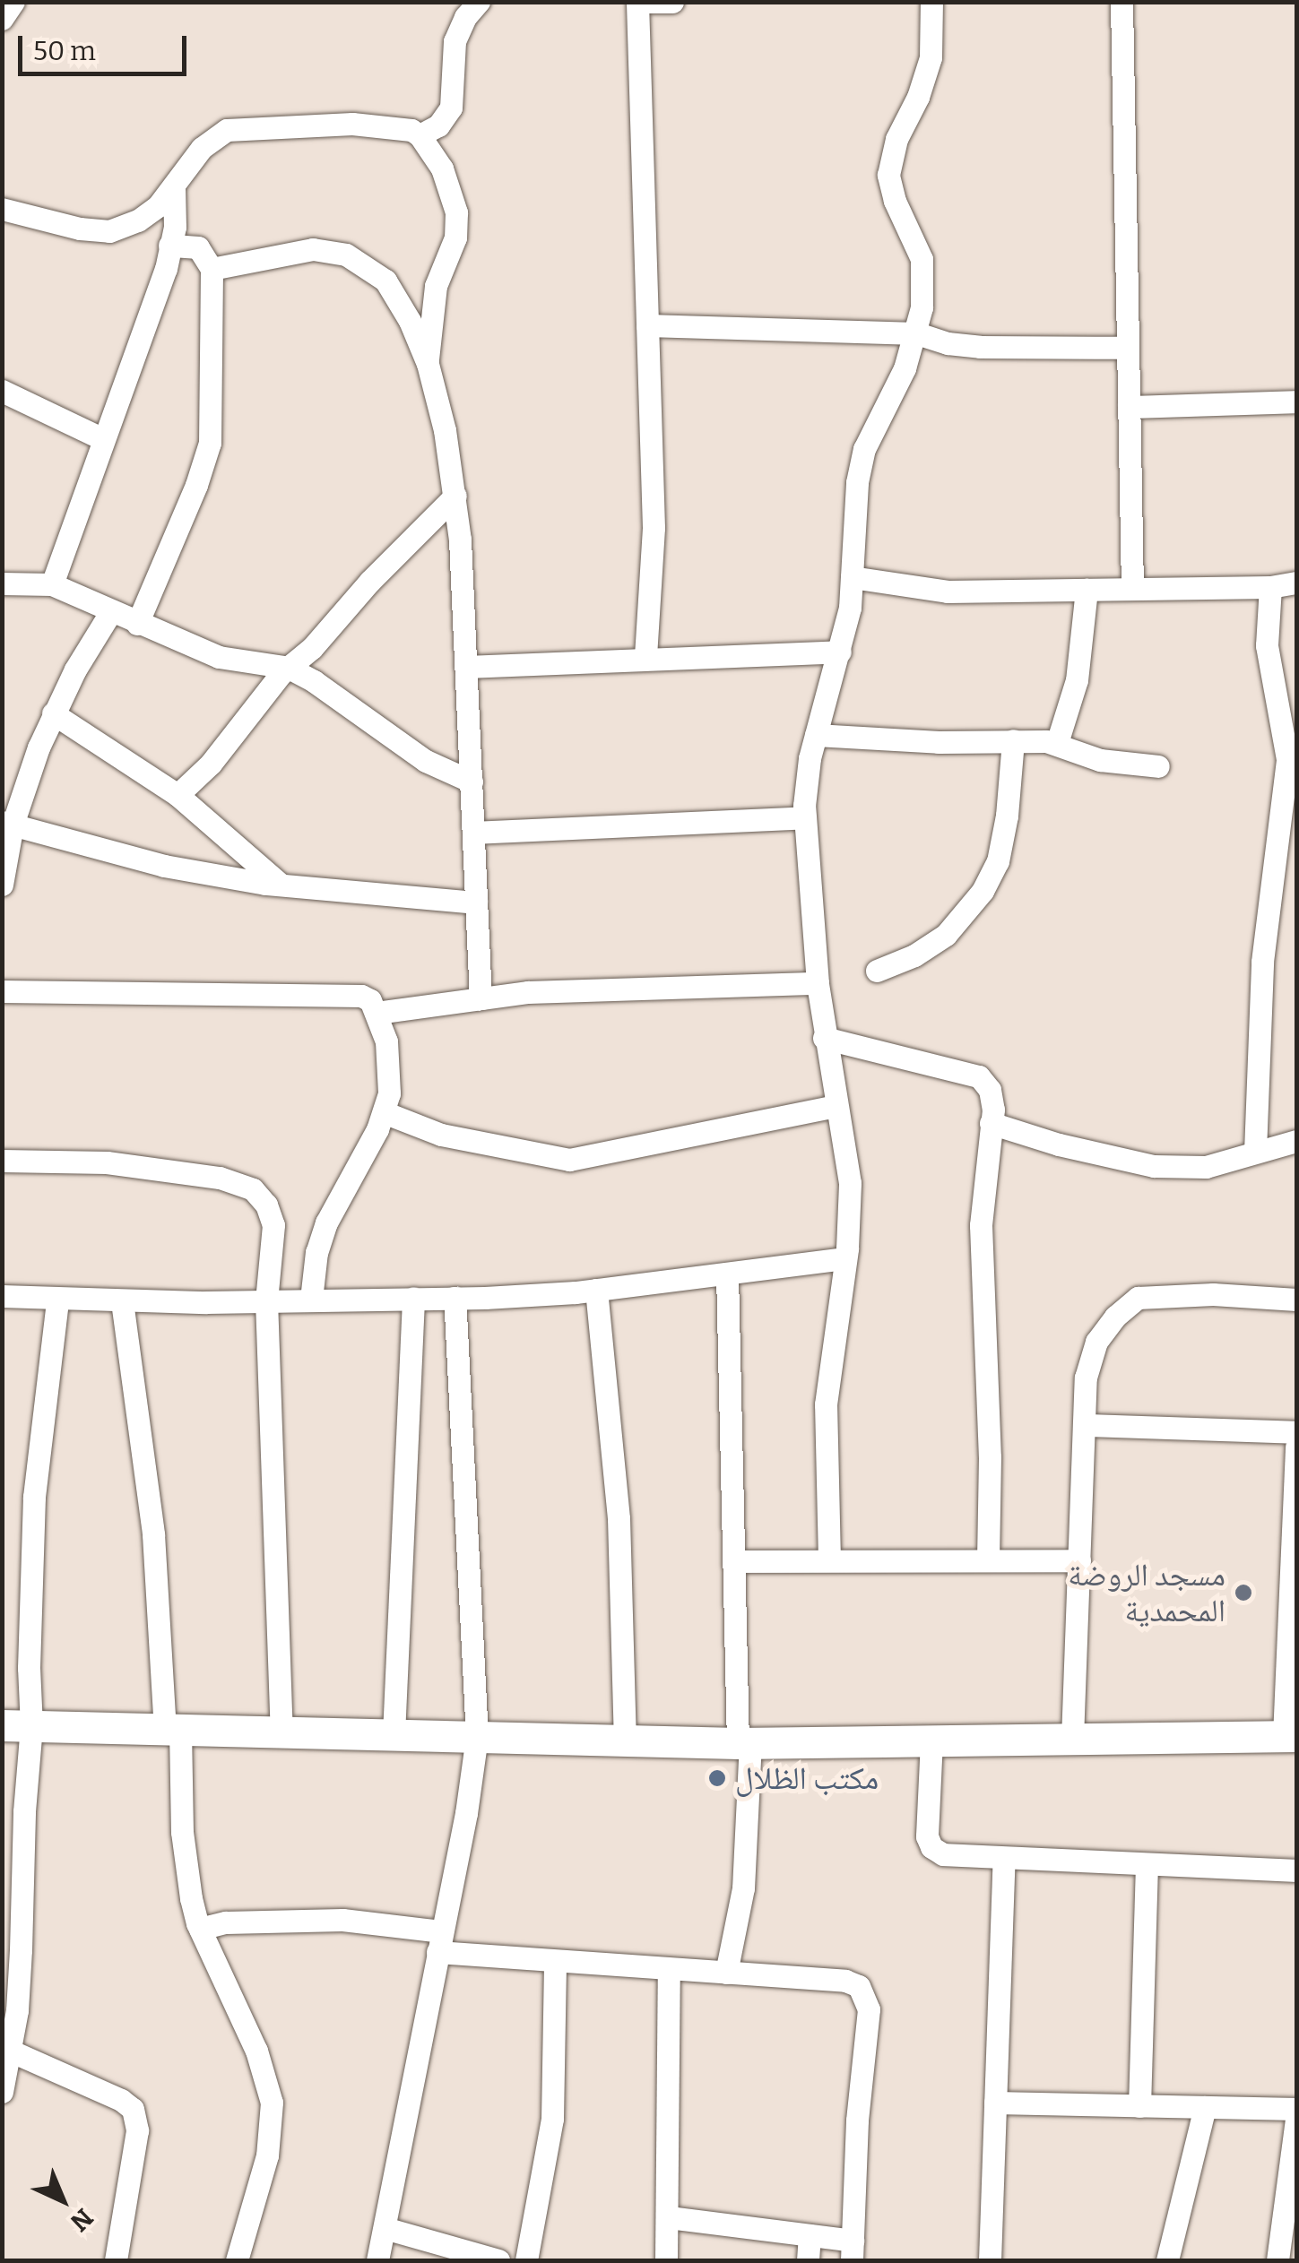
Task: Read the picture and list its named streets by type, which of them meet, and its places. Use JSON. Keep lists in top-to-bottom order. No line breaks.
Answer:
{"places":["مسجد الروضة المحمدية","مكتب الظلال"],"scale_bar":"50 m","north":"bottom right"}
